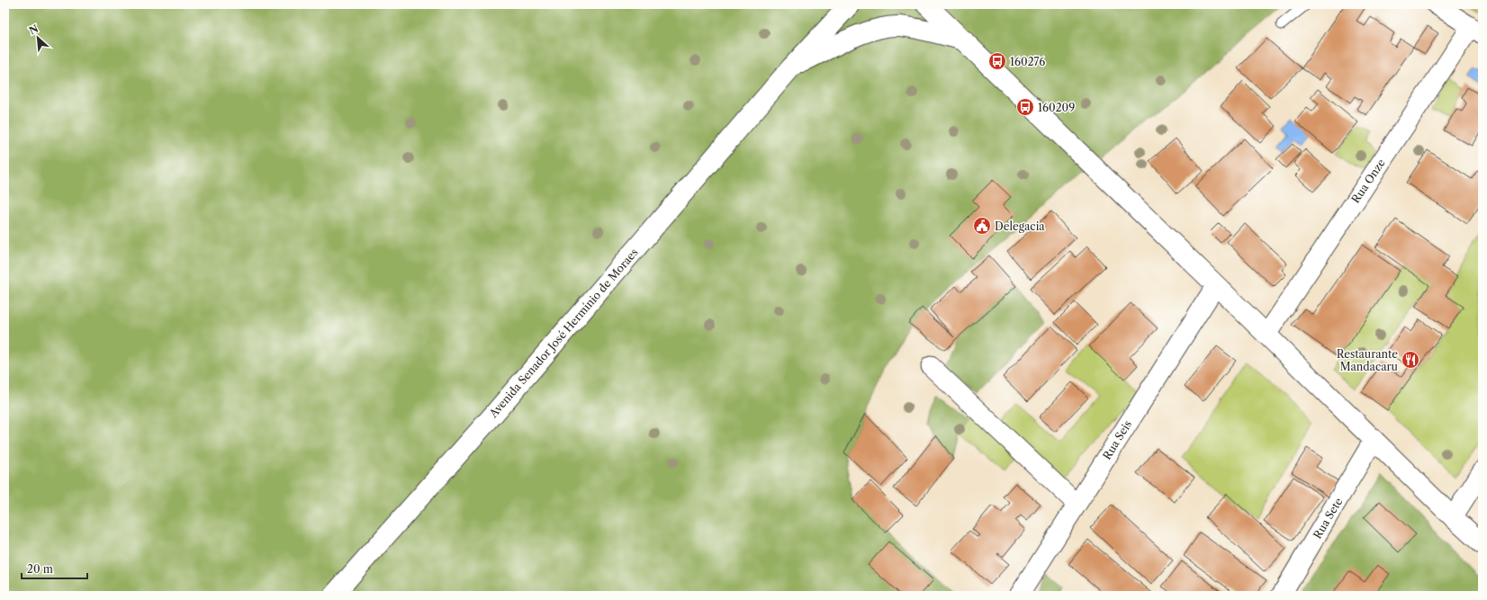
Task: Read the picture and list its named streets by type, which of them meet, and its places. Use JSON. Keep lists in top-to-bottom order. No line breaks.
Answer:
{"streets":{"street":["Rua Onze","Avenida Senador José Hermínio de Moraes","Rua Seis","Rua Sete"]},"places":{"bus stop":["160276","160209"],"public building":["Delegacia"],"restaurant":["Restaurante Mandacaru"]},"scale_bar":"20 m","north":"top left"}
